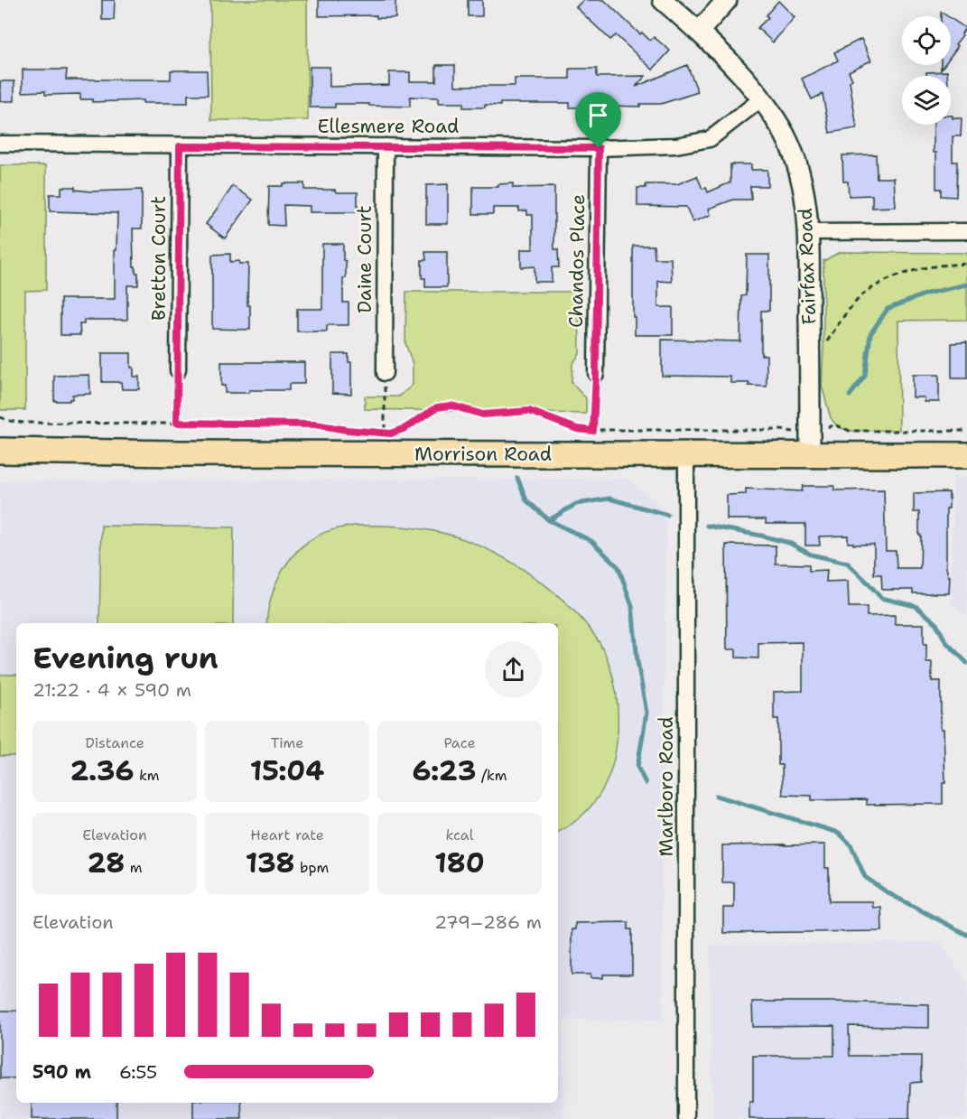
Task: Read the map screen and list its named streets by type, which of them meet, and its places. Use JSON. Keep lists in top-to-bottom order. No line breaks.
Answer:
{"streets":{"main road":["Morrison Road"],"street":["Ellesmere Road","Bretton Court","Daine Court","Chandos Place","Fairfax Road","Marlboro Road"]},"crossings":[["Ellesmere Road","Bretton Court"],["Ellesmere Road","Daine Court"],["Ellesmere Road","Chandos Place"],["Ellesmere Road","Fairfax Road"],["Fairfax Road","Morrison Road"],["Morrison Road","Marlboro Road"]],"page":{"heading":["Evening run","21:22 · 4 × 590 m"],"stats":[["Distance","2.36 km"],["Time","15:04"],["Pace","6:23 /km"],["Elevation","28 m"],["Heart rate","138 bpm"],["kcal","180"]],"chart":["Elevation","279–286 m"],"list":[{"name":"590 m","note":"6:55"}]}}
